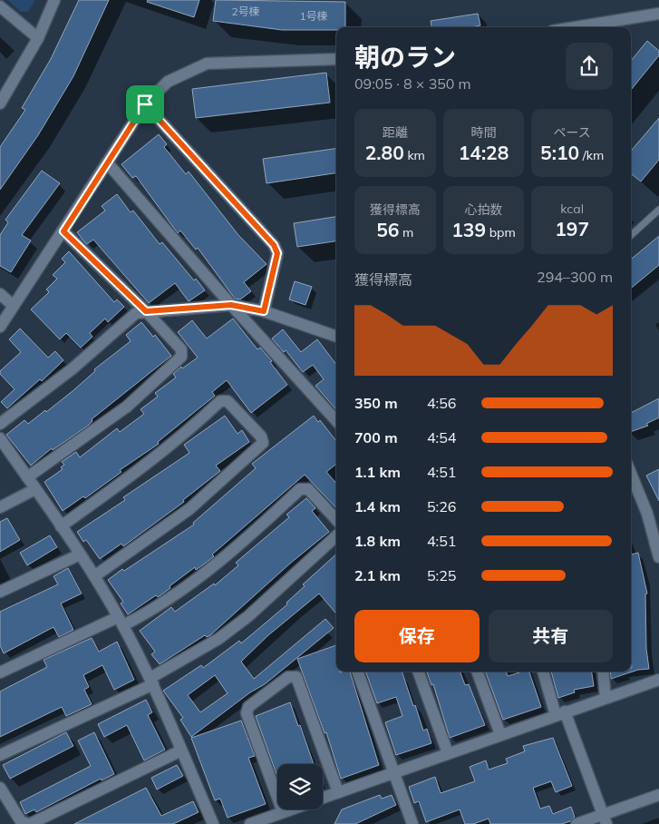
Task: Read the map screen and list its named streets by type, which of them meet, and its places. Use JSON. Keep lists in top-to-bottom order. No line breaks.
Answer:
{"house_numbers":["2号棟","1号棟"],"page":{"heading":["朝のラン","09:05 · 8 × 350 m"],"stats":[["距離","2.80 km"],["時間","14:28"],["ペース","5:10 /km"],["獲得標高","56 m"],["心拍数","139 bpm"],["kcal","197"]],"chart":["獲得標高","294–300 m"],"list":[{"name":"350 m","note":"4:56"},{"name":"700 m","note":"4:54"},{"name":"1.1 km","note":"4:51"},{"name":"1.4 km","note":"5:26"},{"name":"1.8 km","note":"4:51"},{"name":"2.1 km","note":"5:25"}],"buttons":["保存","共有"]}}
